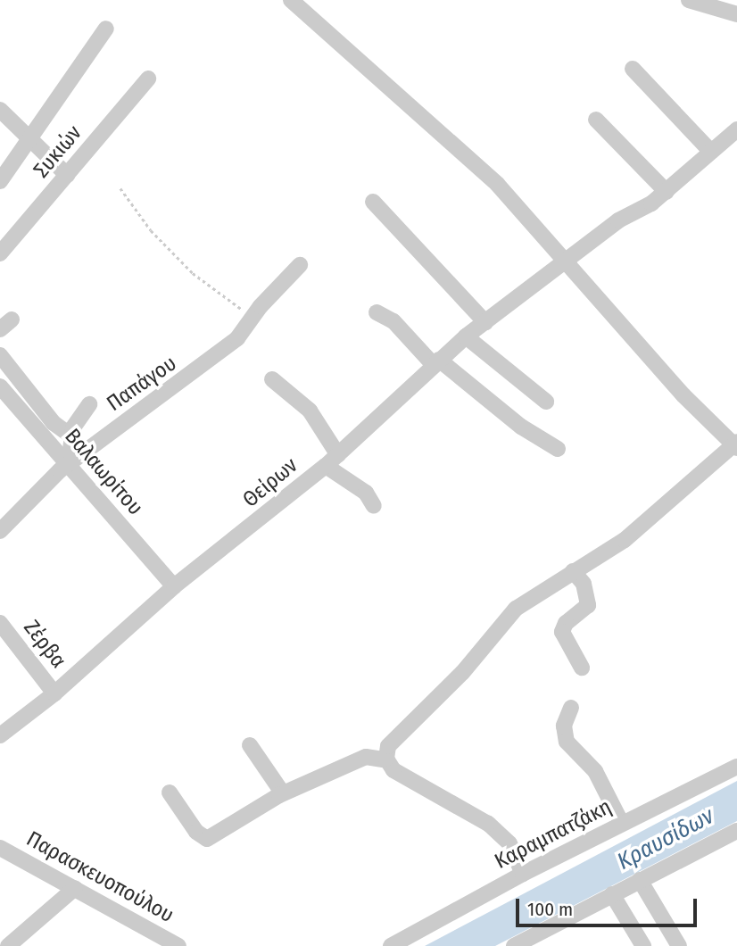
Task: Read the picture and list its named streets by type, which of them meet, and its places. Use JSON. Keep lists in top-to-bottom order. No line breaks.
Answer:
{"streets":{"street":["Συκιών","Παπάγου","Βαλαωρίτου","Θείρων","Ζέρβα","Καραμπατζάκη","Παρασκευοπούλου"]},"crossings":[["Παπάγου","Βαλαωρίτου"],["Βαλαωρίτου","Θείρων"],["Θείρων","Ζέρβα"]],"water":["Κραυσίδων"],"scale_bar":"100 m"}
